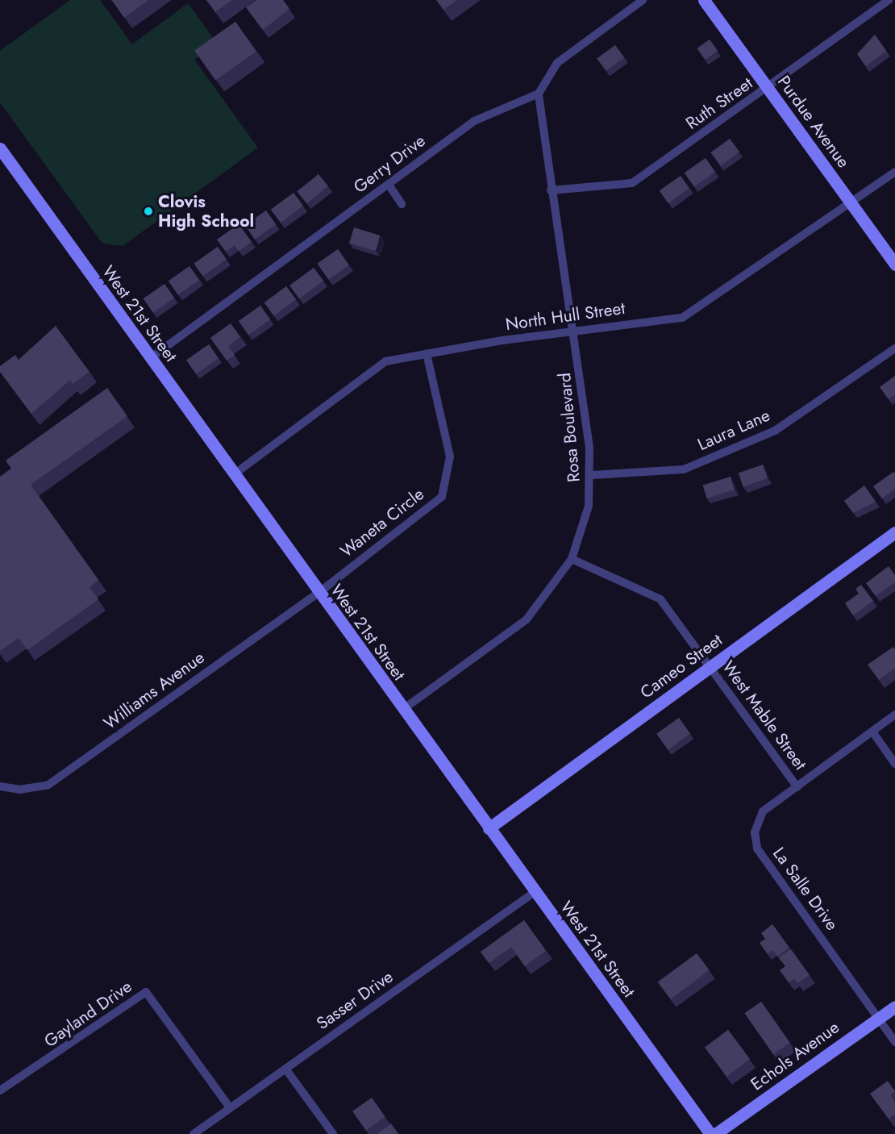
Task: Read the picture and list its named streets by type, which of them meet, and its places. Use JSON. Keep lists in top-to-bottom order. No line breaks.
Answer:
{"streets":{"main road":["Purdue Avenue","West 21st Street","Cameo Street","Echols Avenue"],"street":["Ruth Street","Gerry Drive","North Hull Street","Rosa Boulevard","Laura Lane","Waneta Circle","Williams Avenue","West Mable Street","La Salle Drive","Sasser Drive","Gayland Drive"]},"crossings":[["Ruth Street","Purdue Avenue"],["Ruth Street","Rosa Boulevard"],["Purdue Avenue","North Hull Street"],["Gerry Drive","West 21st Street"],["Gerry Drive","Rosa Boulevard"],["West 21st Street","North Hull Street"],["West 21st Street","Rosa Boulevard"],["West 21st Street","Waneta Circle"],["West 21st Street","Cameo Street"],["West 21st Street","Williams Avenue"],["West 21st Street","Sasser Drive"],["North Hull Street","Rosa Boulevard"],["North Hull Street","Waneta Circle"],["Rosa Boulevard","Laura Lane"],["Rosa Boulevard","West Mable Street"],["Waneta Circle","Williams Avenue"],["Cameo Street","West Mable Street"],["West Mable Street","La Salle Drive"],["La Salle Drive","Echols Avenue"],["Sasser Drive","Gayland Drive"]],"places":["Clovis High School"]}
